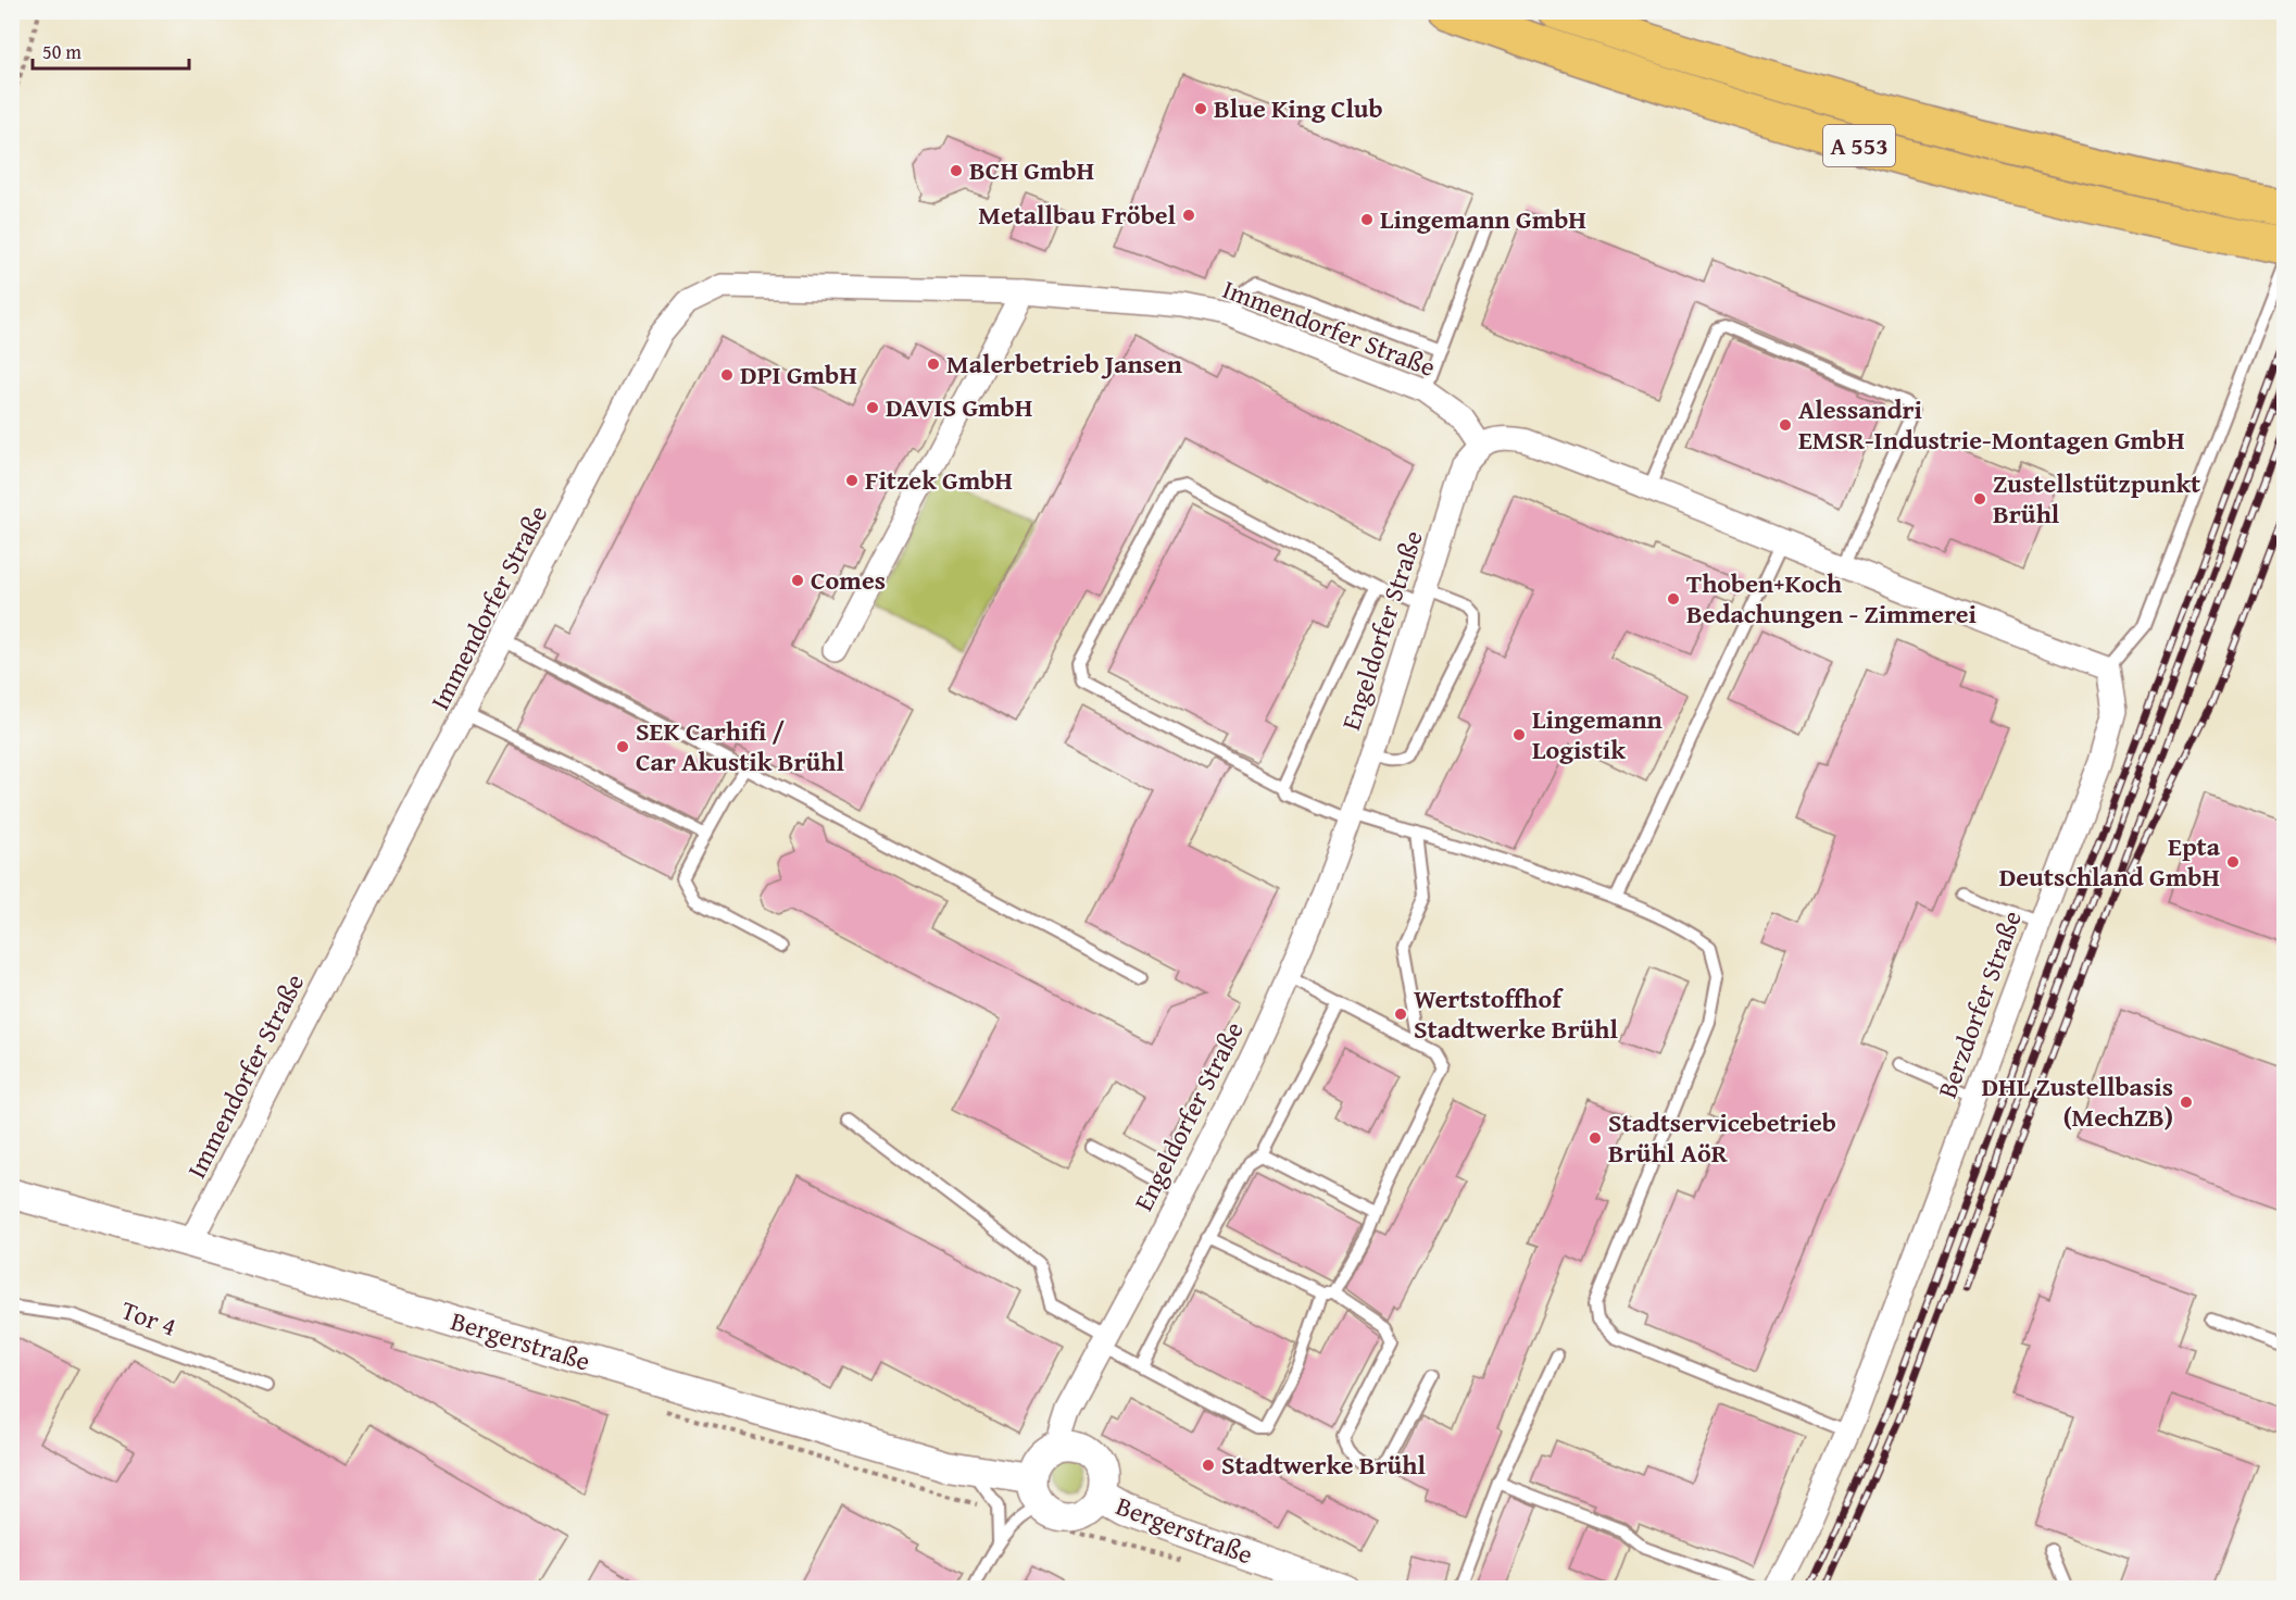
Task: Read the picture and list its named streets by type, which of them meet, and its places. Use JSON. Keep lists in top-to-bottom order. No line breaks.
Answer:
{"streets":{"highway":["A 553"],"street":["Immendorfer Straße","Engeldorfer Straße","Berzdorfer Straße","Bergerstraße"],"lane":["Tor 4"]},"crossings":[["Immendorfer Straße","Engeldorfer Straße"],["Immendorfer Straße","Bergerstraße"],["Engeldorfer Straße","Bergerstraße"]],"places":["Blue King Club","BCH GmbH","Metallbau Fröbel","Lingemann GmbH","Malerbetrieb Jansen","DPI GmbH","DAVIS GmbH","Alessandri EMSR-Industrie-Montagen GmbH","Fitzek GmbH","Zustellstützpunkt Brühl","Comes","Thoben+Koch Bedachungen - Zimmerei","Lingemann Logistik","SEK Carhifi / Car Akustik Brühl","Epta Deutschland GmbH","Wertstoffhof Stadtwerke Brühl","DHL Zustellbasis (MechZB)","Stadtservicebetrieb Brühl AöR","Stadtwerke Brühl"],"scale_bar":"50 m"}
